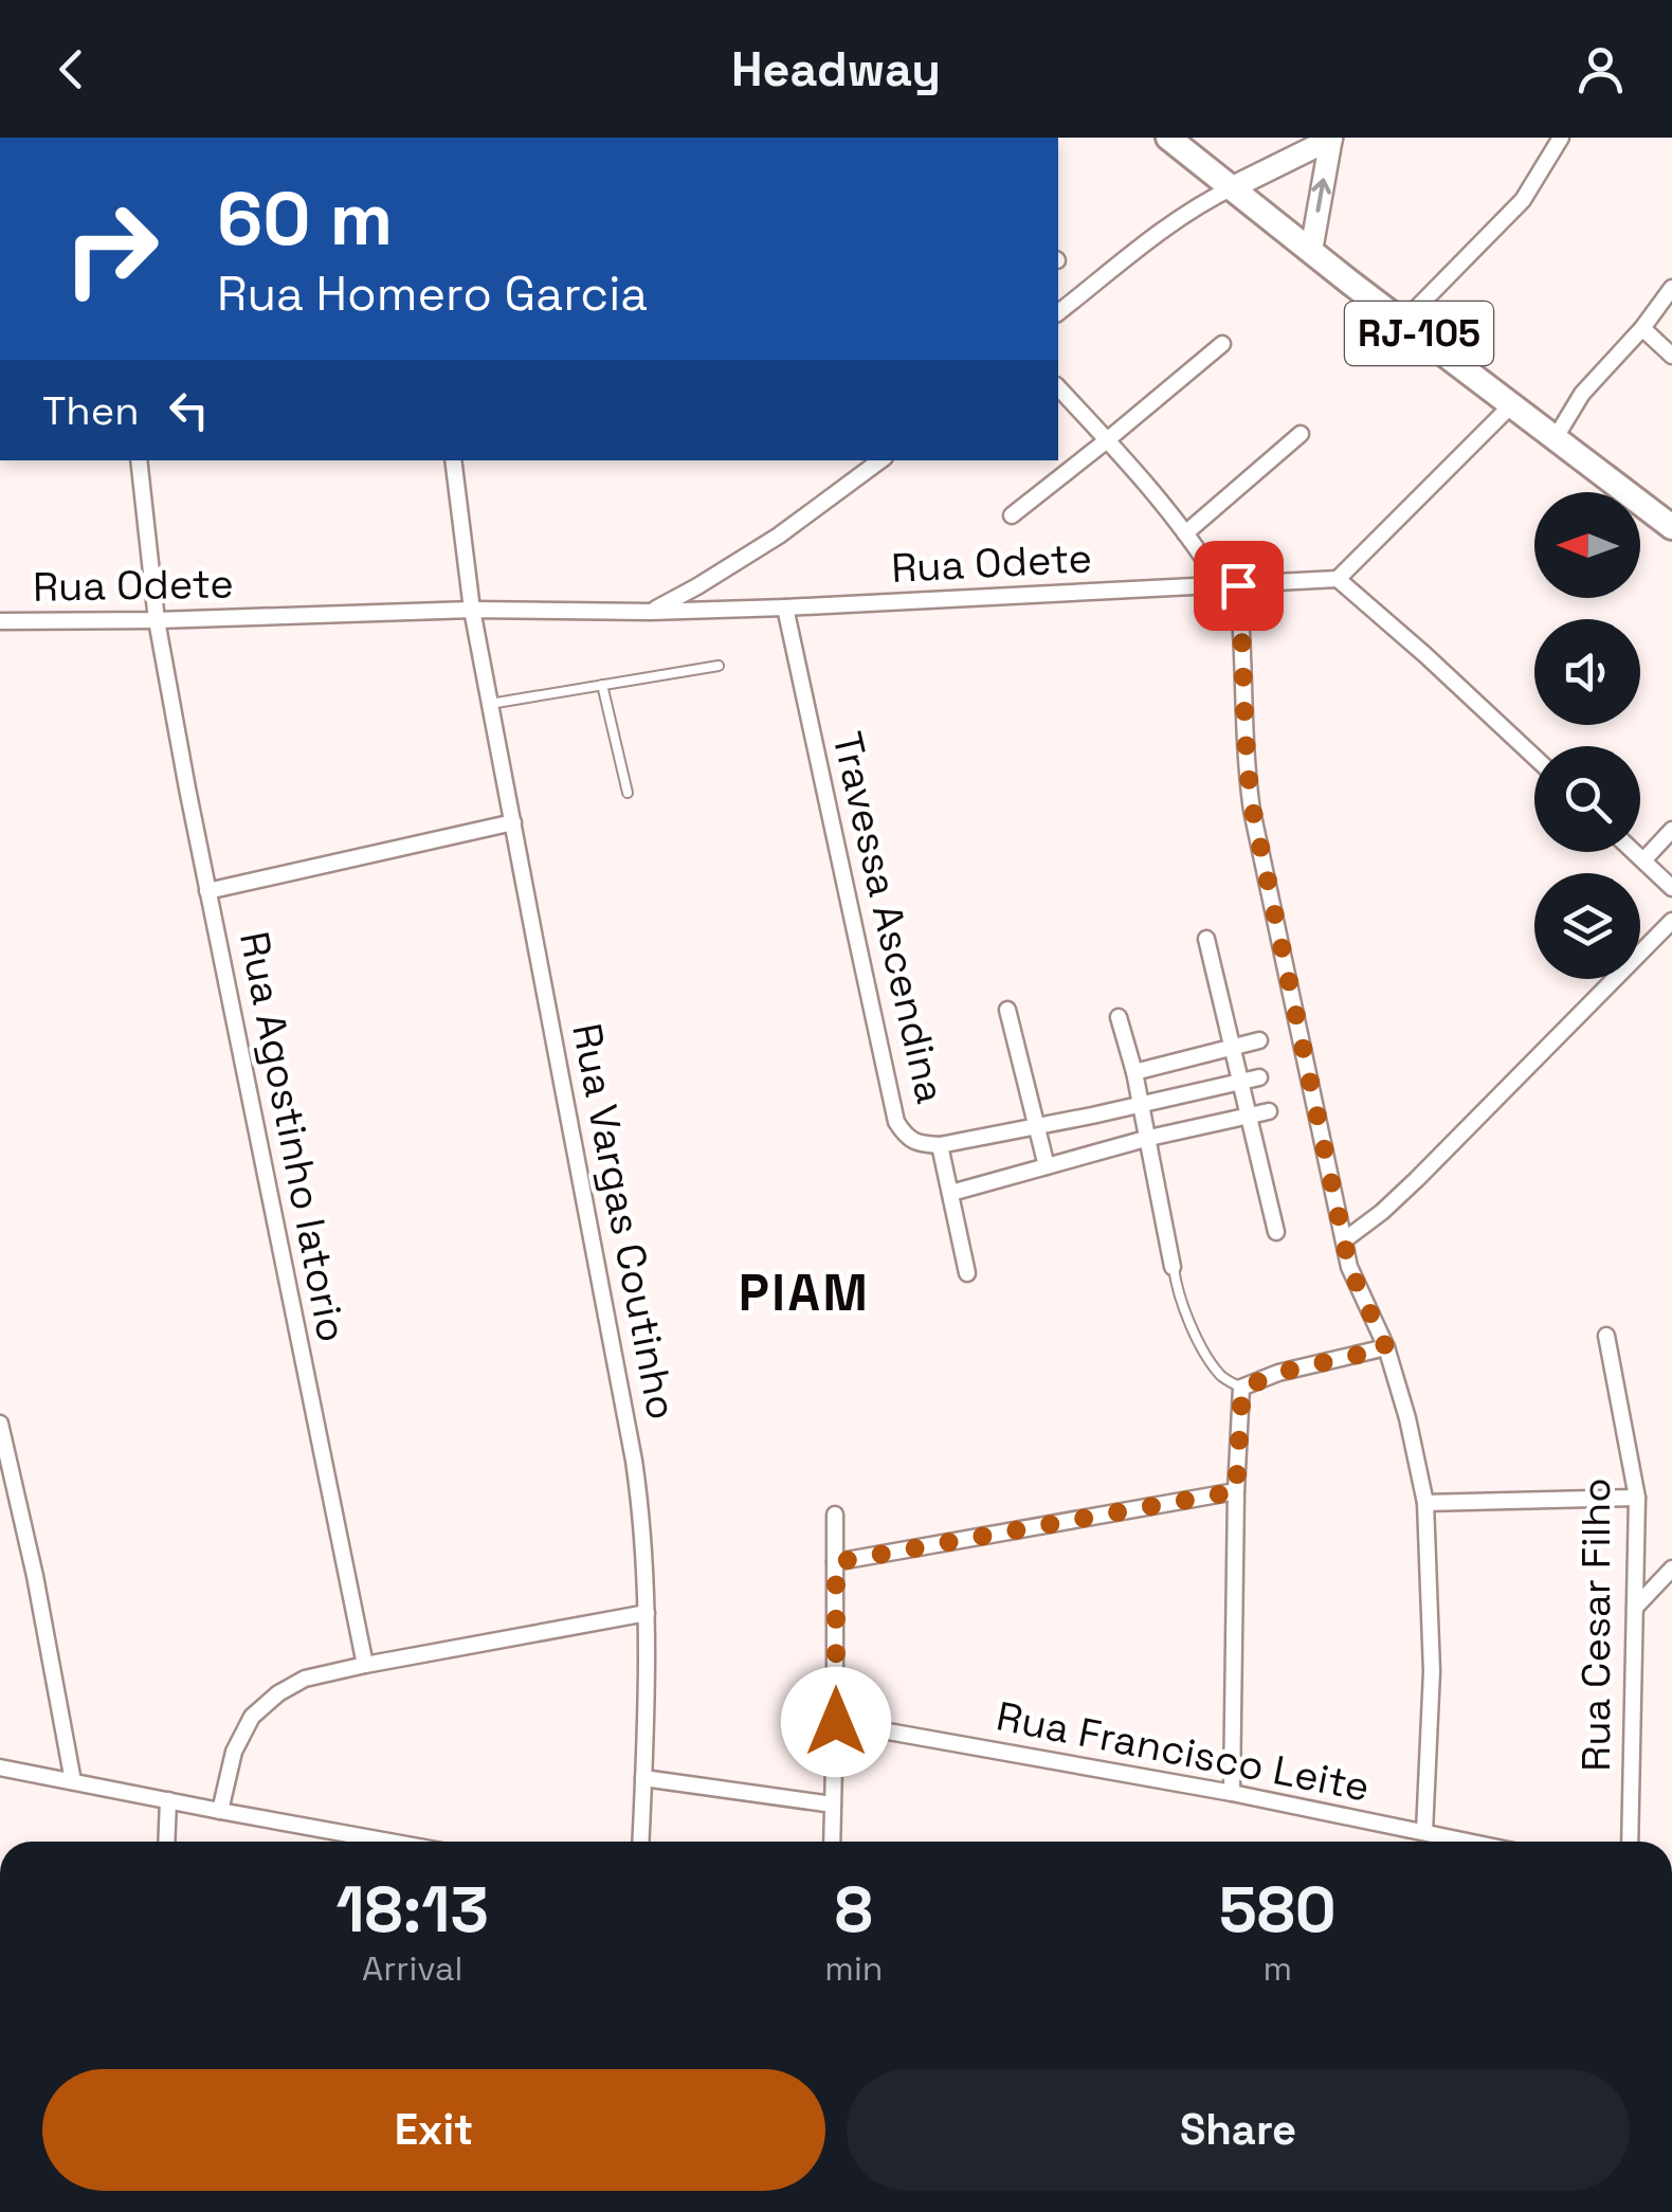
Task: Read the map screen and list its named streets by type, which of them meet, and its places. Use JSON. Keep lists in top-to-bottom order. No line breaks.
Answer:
{"streets":{"main road":["RJ-105"],"street":["Rua Odete","Travessa Ascendina","Rua Agostinho Iatorio","Rua Vargas Coutinho","Rua Cesar Filho","Rua Francisco Leite"]},"crossings":[["Rua Odete","Travessa Ascendina"],["Rua Odete","Rua Agostinho Iatorio"],["Rua Odete","Rua Vargas Coutinho"]],"districts":["PIAM"],"north":"left","page":{"header":"Headway","turn":["60 m","Rua Homero Garcia"],"then":"Then","eta":["18:13","Arrival","8","min","580","m"],"buttons":["Exit","Share"]}}
